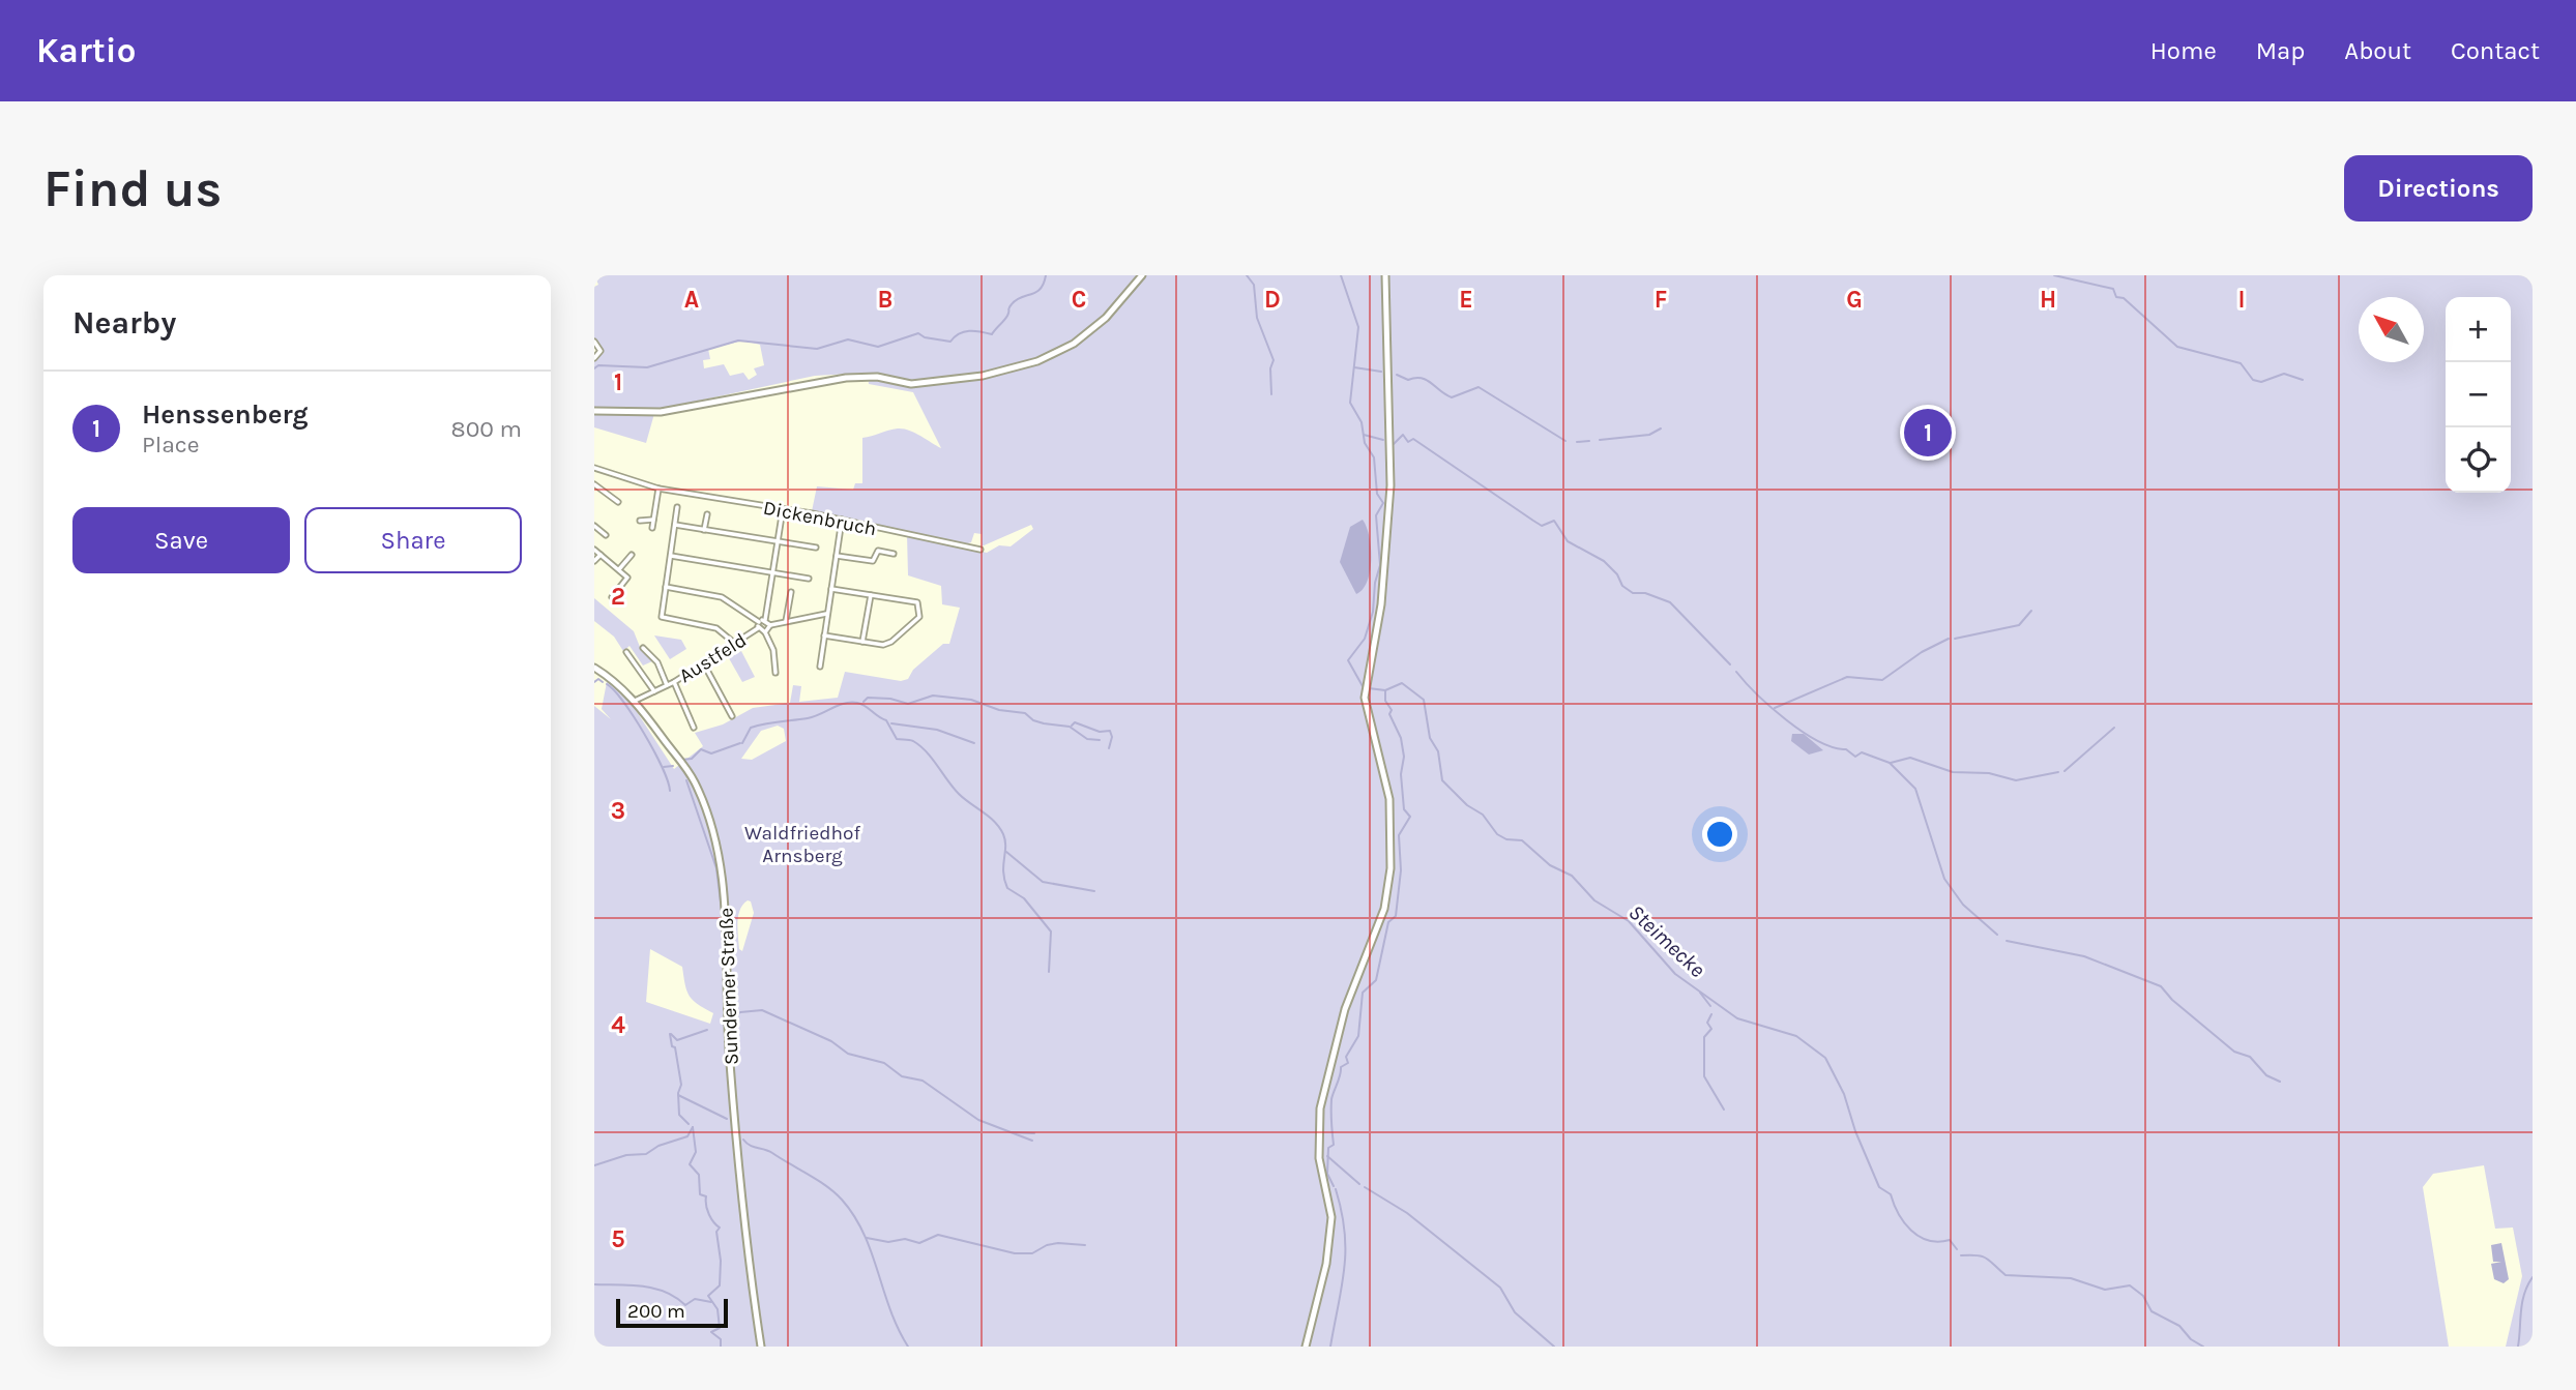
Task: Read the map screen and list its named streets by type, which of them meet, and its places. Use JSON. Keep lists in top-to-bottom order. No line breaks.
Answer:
{"streets":{"main road":["Sunderner Straße"],"street":["Dickenbruch","Austfeld"]},"crossings":[["Austfeld","Sunderner Straße"]],"water":["Steimecke"],"parks":["Waldfriedhof Arnsberg"],"scale_bar":"200 m","north":"top left","page":{"header":"Kartio","nav":["Home","Map","About","Contact"],"buttons":["Directions",["Save","Share"]],"title":"Find us","heading":"Nearby","map_buttons":["+","−"],"list":[{"mark":"1","name":"Henssenberg","note":"Place","value":"800 m"}],"pins":"1","scale":"200 m"},"grid":{"columns":["A","B","C","D","E","F","G","H","I"],"rows":["1","2","3","4","5"]}}
